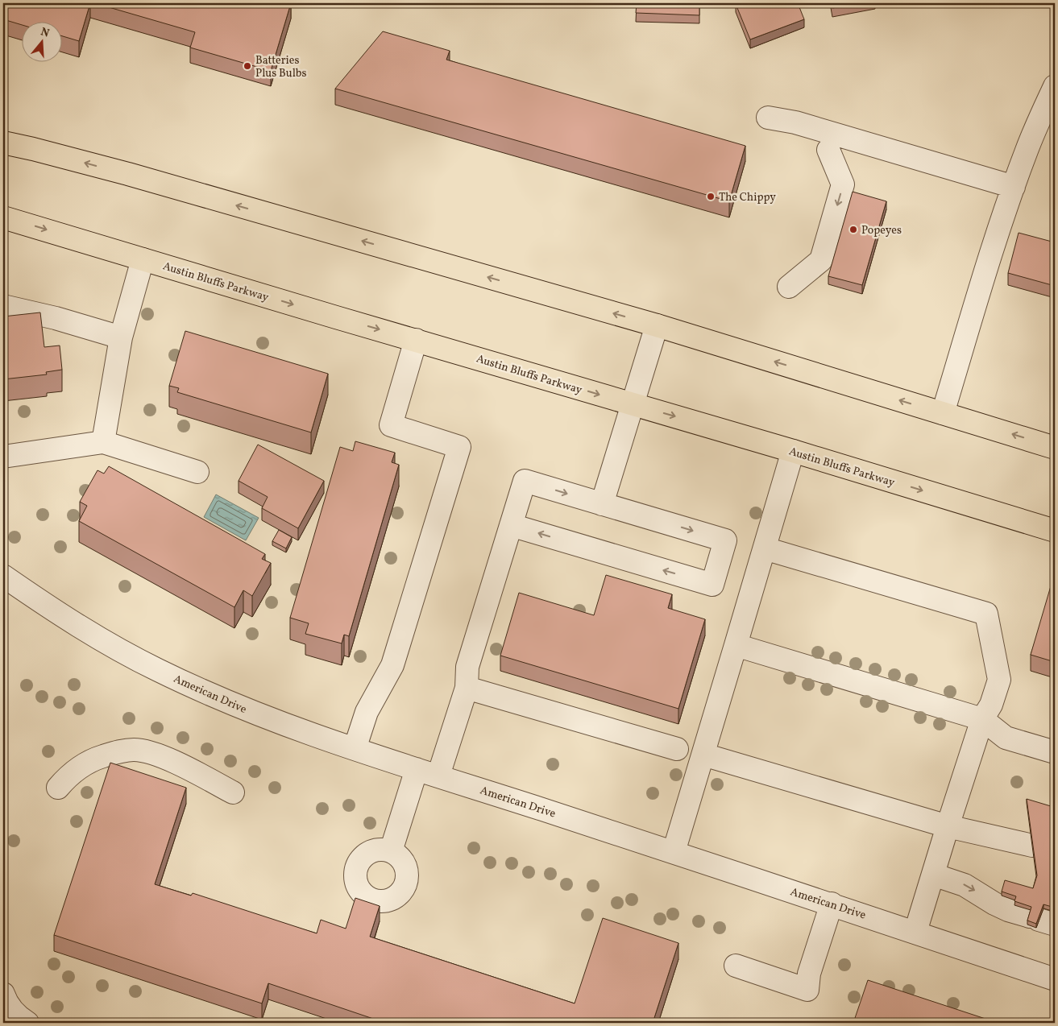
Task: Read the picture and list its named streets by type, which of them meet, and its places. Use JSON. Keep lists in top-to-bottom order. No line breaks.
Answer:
{"streets":{"main road":["Austin Bluffs Parkway"],"street":["American Drive"]},"places":["Batteries Plus Bulbs","The Chippy","Popeyes"],"north":"top"}
